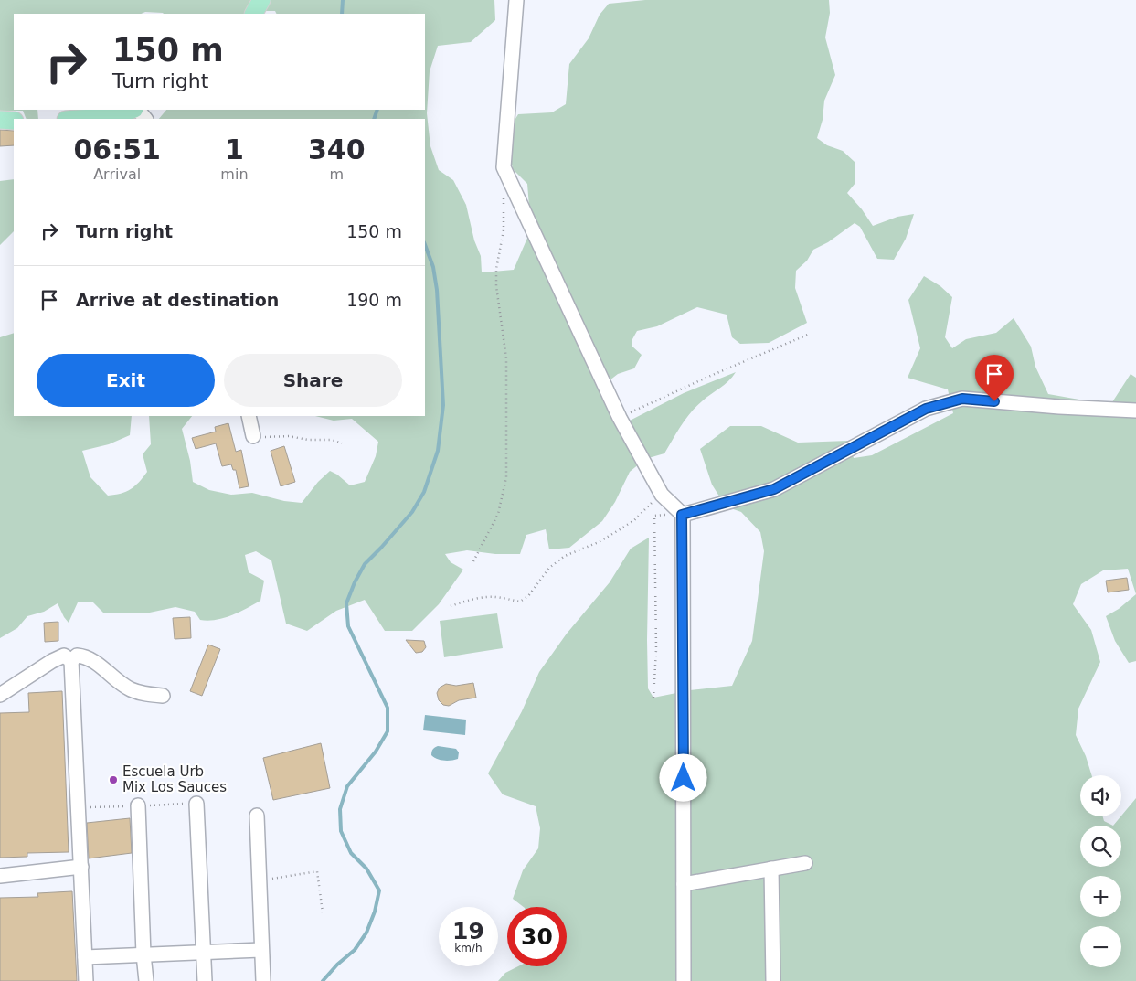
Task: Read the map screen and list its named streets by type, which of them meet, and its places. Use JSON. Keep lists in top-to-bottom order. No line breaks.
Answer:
{"places":["Escuela Urb Mix Los Sauces"],"page":{"turn":["150 m","Turn right"],"eta":["06:51","Arrival","1","min","340","m"],"list":[{"name":"Turn right","value":"150 m"},{"name":"Arrive at destination","value":"190 m"}],"buttons":["Exit","Share"],"map_buttons":["+","−"],"speed":"19 km/h","limit":"30"}}
